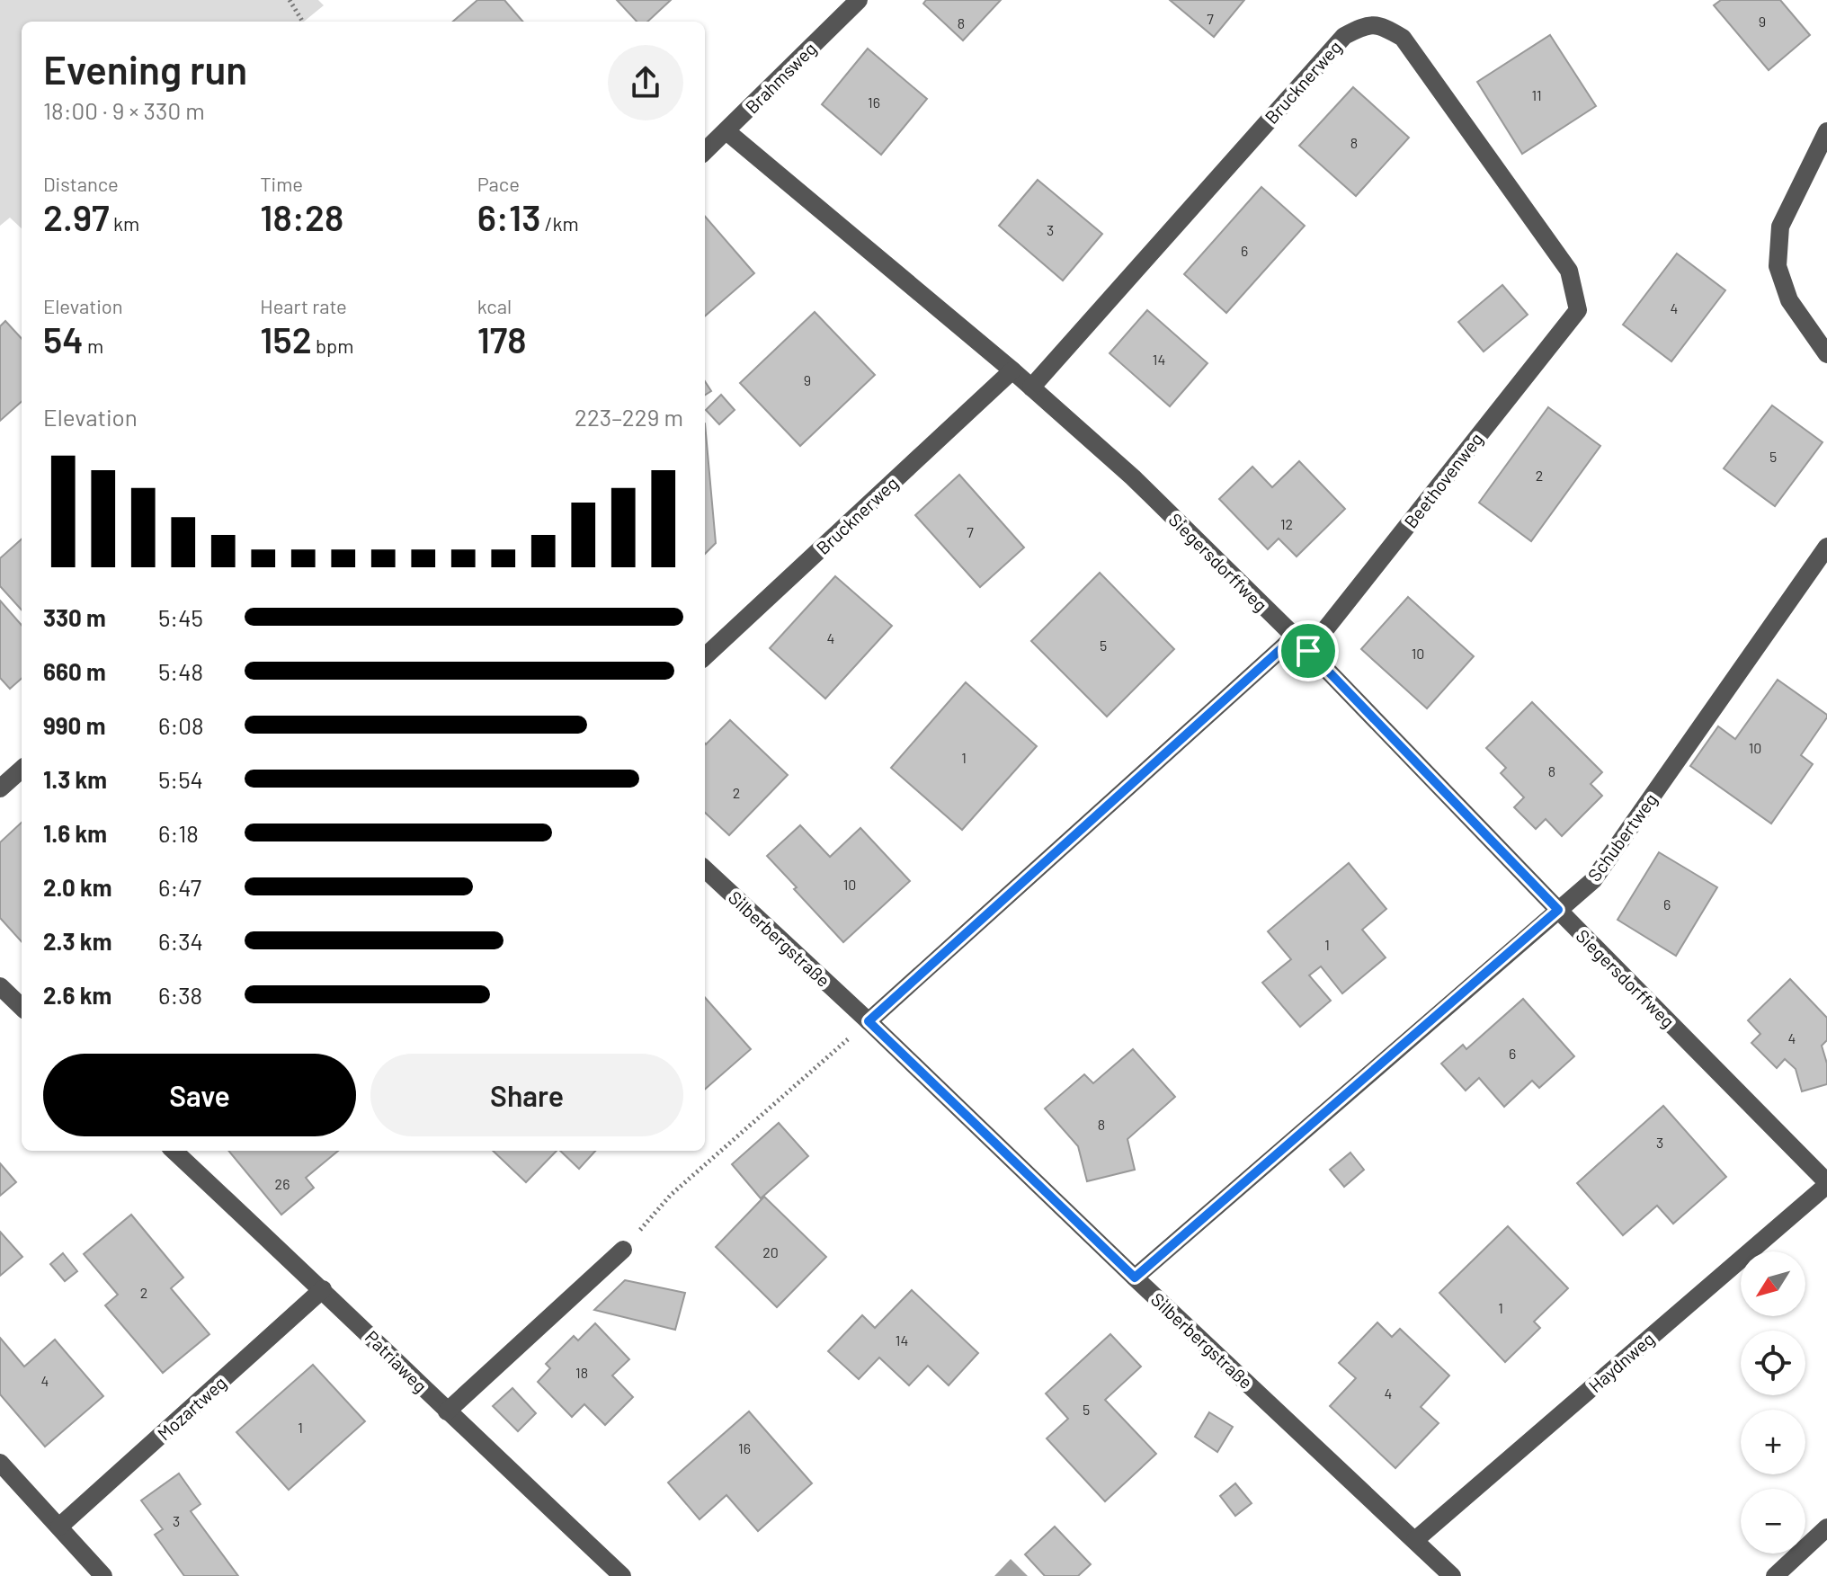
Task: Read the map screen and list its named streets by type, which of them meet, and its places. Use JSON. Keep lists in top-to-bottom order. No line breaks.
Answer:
{"streets":{"street":["Brahmsweg","Brucknerweg","Beethovenweg","Siegersdorffweg","Schubertweg","Silberbergstraße","Patriaweg","Haydnweg","Mozartweg"]},"crossings":[["Brahmsweg","Siegersdorffweg"],["Brucknerweg","Beethovenweg"],["Brucknerweg","Siegersdorffweg"],["Beethovenweg","Siegersdorffweg"],["Siegersdorffweg","Schubertweg"],["Siegersdorffweg","Haydnweg"],["Schubertweg","Silberbergstraße"],["Silberbergstraße","Haydnweg"],["Patriaweg","Mozartweg"]],"house_numbers":["7","9","8","11","16","8","3","6","4","14","9","5","2","12","7","4","5","10","10","1","8","2","10","6","1","4","6","8","3","26","20","2","1","14","18","4","4","5","1","16","3"],"north":"bottom left","page":{"heading":["Evening run","18:00 · 9 × 330 m"],"stats":[["Distance","2.97 km"],["Time","18:28"],["Pace","6:13 /km"],["Elevation","54 m"],["Heart rate","152 bpm"],["kcal","178"]],"chart":["Elevation","223–229 m"],"list":[{"name":"330 m","note":"5:45"},{"name":"660 m","note":"5:48"},{"name":"990 m","note":"6:08"},{"name":"1.3 km","note":"5:54"},{"name":"1.6 km","note":"6:18"},{"name":"2.0 km","note":"6:47"},{"name":"2.3 km","note":"6:34"},{"name":"2.6 km","note":"6:38"}],"buttons":["Save","Share"],"map_buttons":["+","−"]}}
